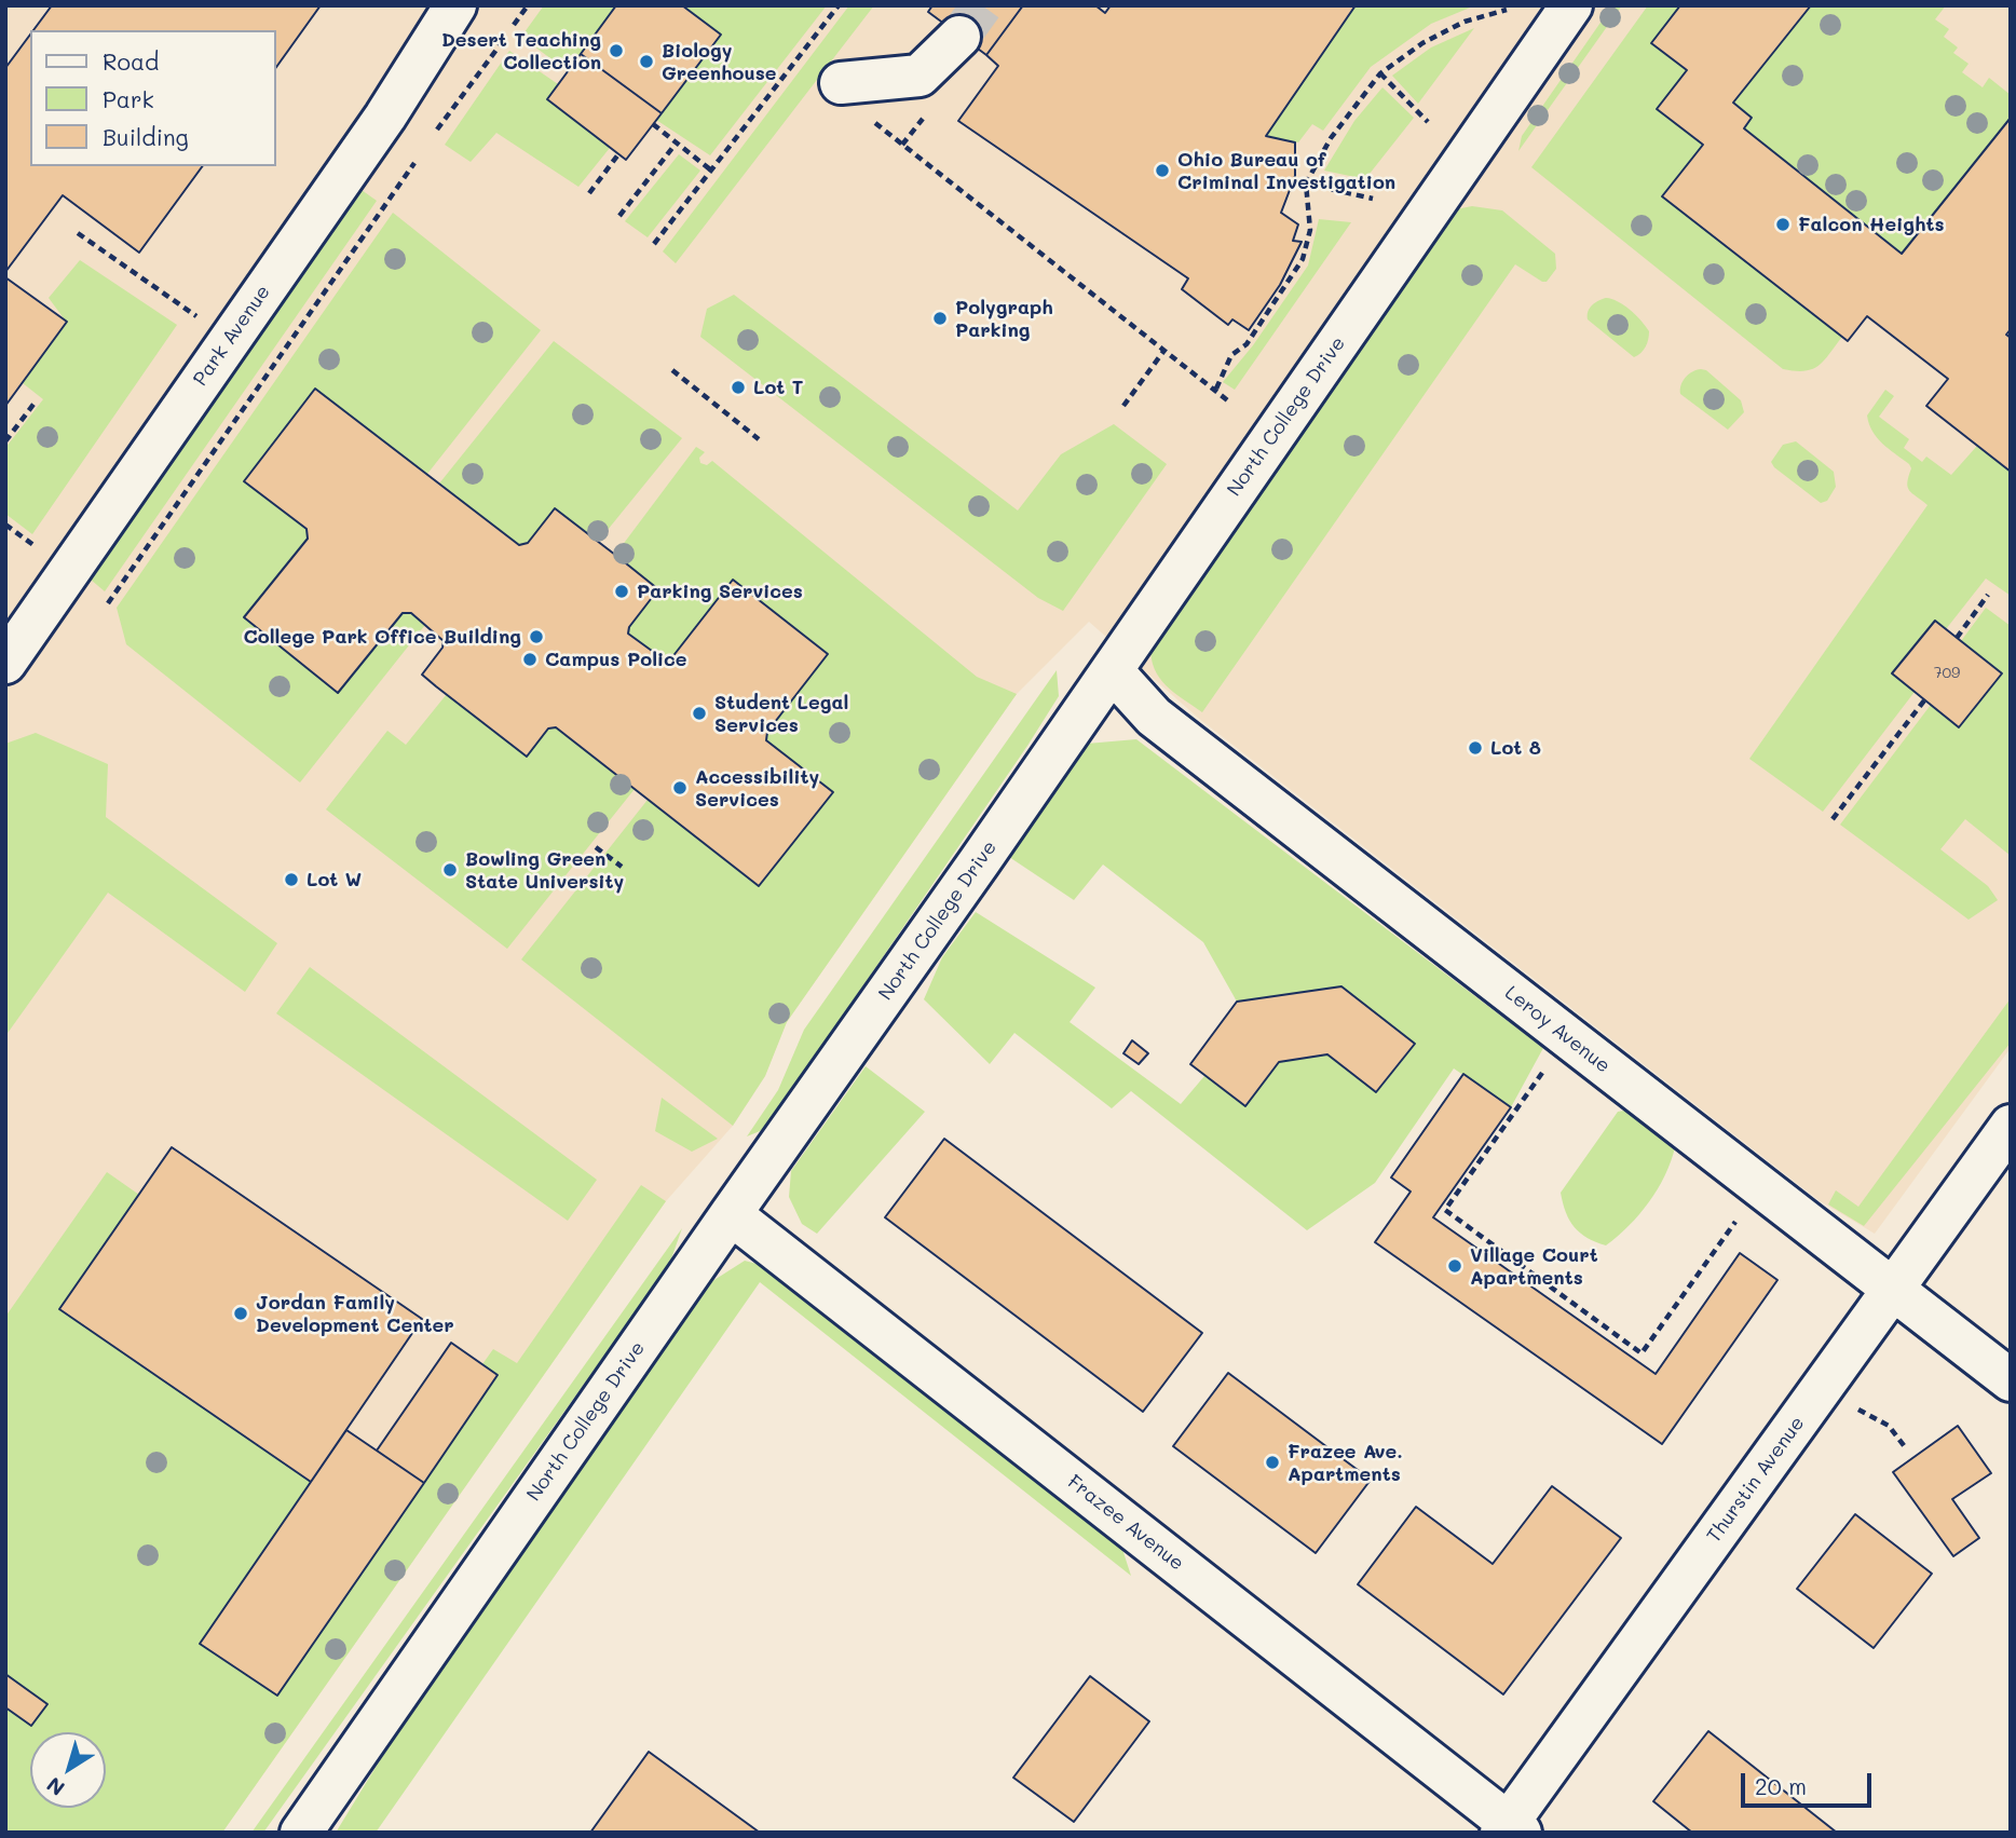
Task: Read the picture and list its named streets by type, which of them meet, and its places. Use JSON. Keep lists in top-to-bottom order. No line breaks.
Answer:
{"streets":{"street":["Park Avenue","North College Drive","Leroy Avenue","Thurstin Avenue","Frazee Avenue"]},"crossings":[["North College Drive","Leroy Avenue"],["North College Drive","Frazee Avenue"],["Leroy Avenue","Thurstin Avenue"],["Thurstin Avenue","Frazee Avenue"]],"places":["Desert Teaching Collection","Biology Greenhouse","Ohio Bureau of Criminal Investigation","Falcon Heights","Polygraph Parking","Lot T","Parking Services","College Park Office Building","Campus Police","Student Legal Services","Lot 8","Accessibility Services","Bowling Green State University","Lot W","Village Court Apartments","Jordan Family Development Center","Frazee Ave. Apartments"],"house_numbers":["709"],"legend":["Road","Park","Building"],"scale_bar":"20 m","north":"bottom left"}
